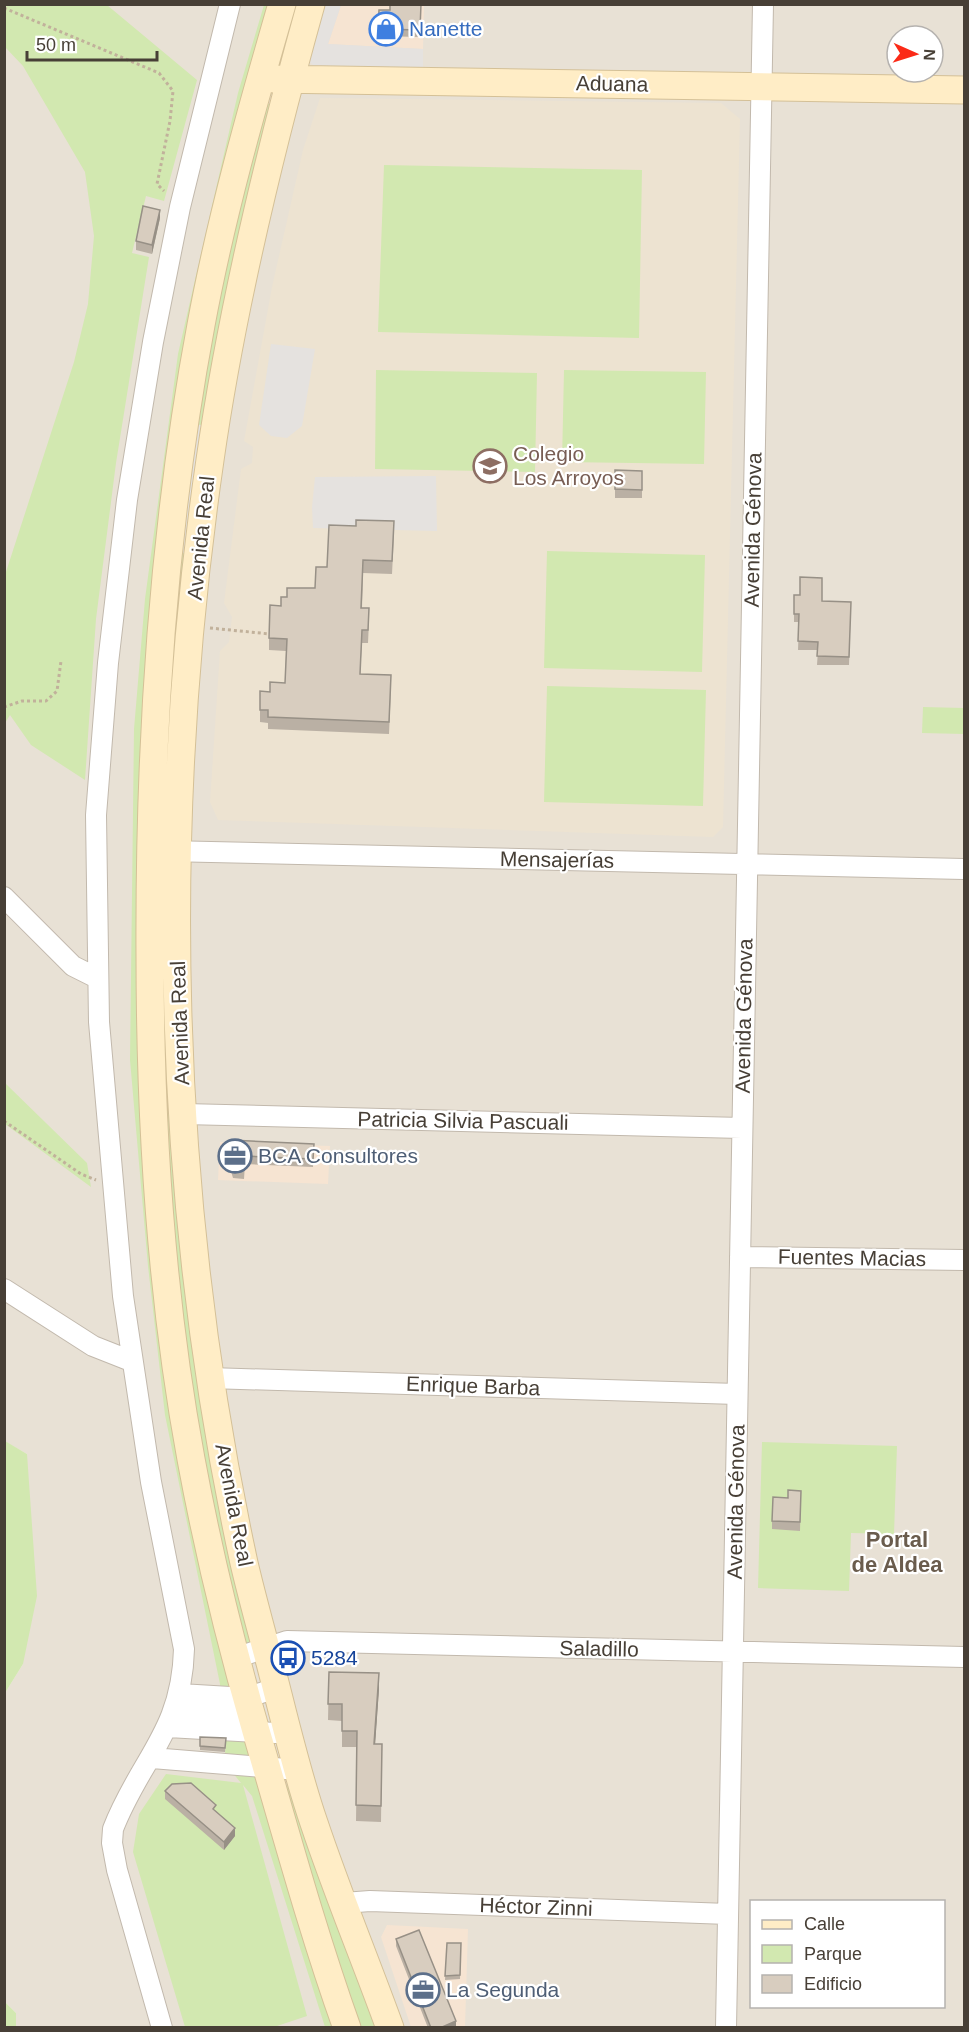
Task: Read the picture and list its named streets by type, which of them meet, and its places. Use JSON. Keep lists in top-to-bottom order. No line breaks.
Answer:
{"streets":{"main road":["Aduana","Avenida Real"],"street":["Avenida Génova","Mensajerías","Patricia Silvia Pascuali","Fuentes Macias","Enrique Barba","Saladillo","Héctor Zinni"]},"crossings":[["Aduana","Avenida Génova"],["Aduana","Avenida Real"],["Avenida Génova","Mensajerías"],["Avenida Génova","Patricia Silvia Pascuali"],["Avenida Génova","Fuentes Macias"],["Avenida Génova","Enrique Barba"],["Avenida Génova","Saladillo"],["Avenida Génova","Héctor Zinni"],["Avenida Real","Mensajerías"],["Avenida Real","Patricia Silvia Pascuali"],["Avenida Real","Enrique Barba"],["Avenida Real","Saladillo"],["Avenida Real","Héctor Zinni"]],"districts":["Portal de Aldea"],"places":{"shop":["Nanette"],"school or university":["Colegio Los Arroyos"],"office":["BCA Consultores","La Segunda"],"bus stop":["5284"]},"legend":["Calle","Parque","Edificio"],"scale_bar":"50 m","north":"right"}
